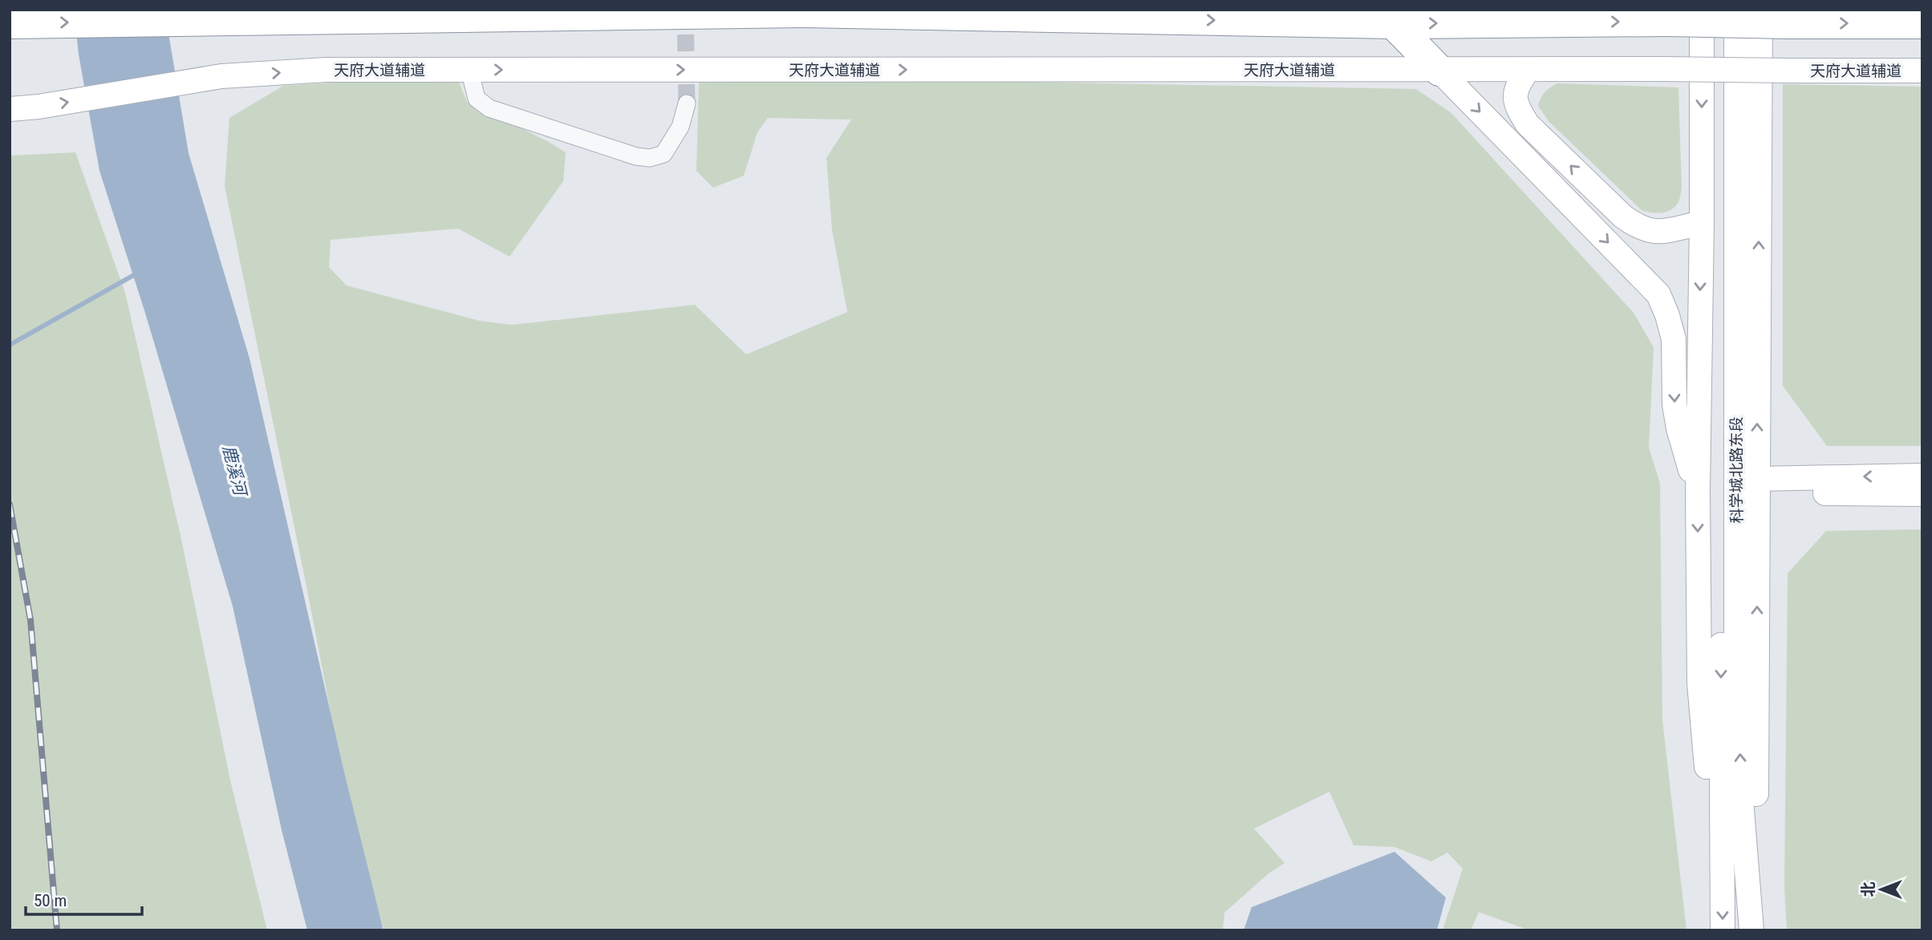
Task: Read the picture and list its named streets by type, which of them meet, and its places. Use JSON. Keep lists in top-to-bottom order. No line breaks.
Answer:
{"streets":{"street":["天府大道辅道","科学城北路东段"]},"one_way":["天府大道辅道"],"water":["鹿溪河"],"scale_bar":"50 m","north":"left"}
